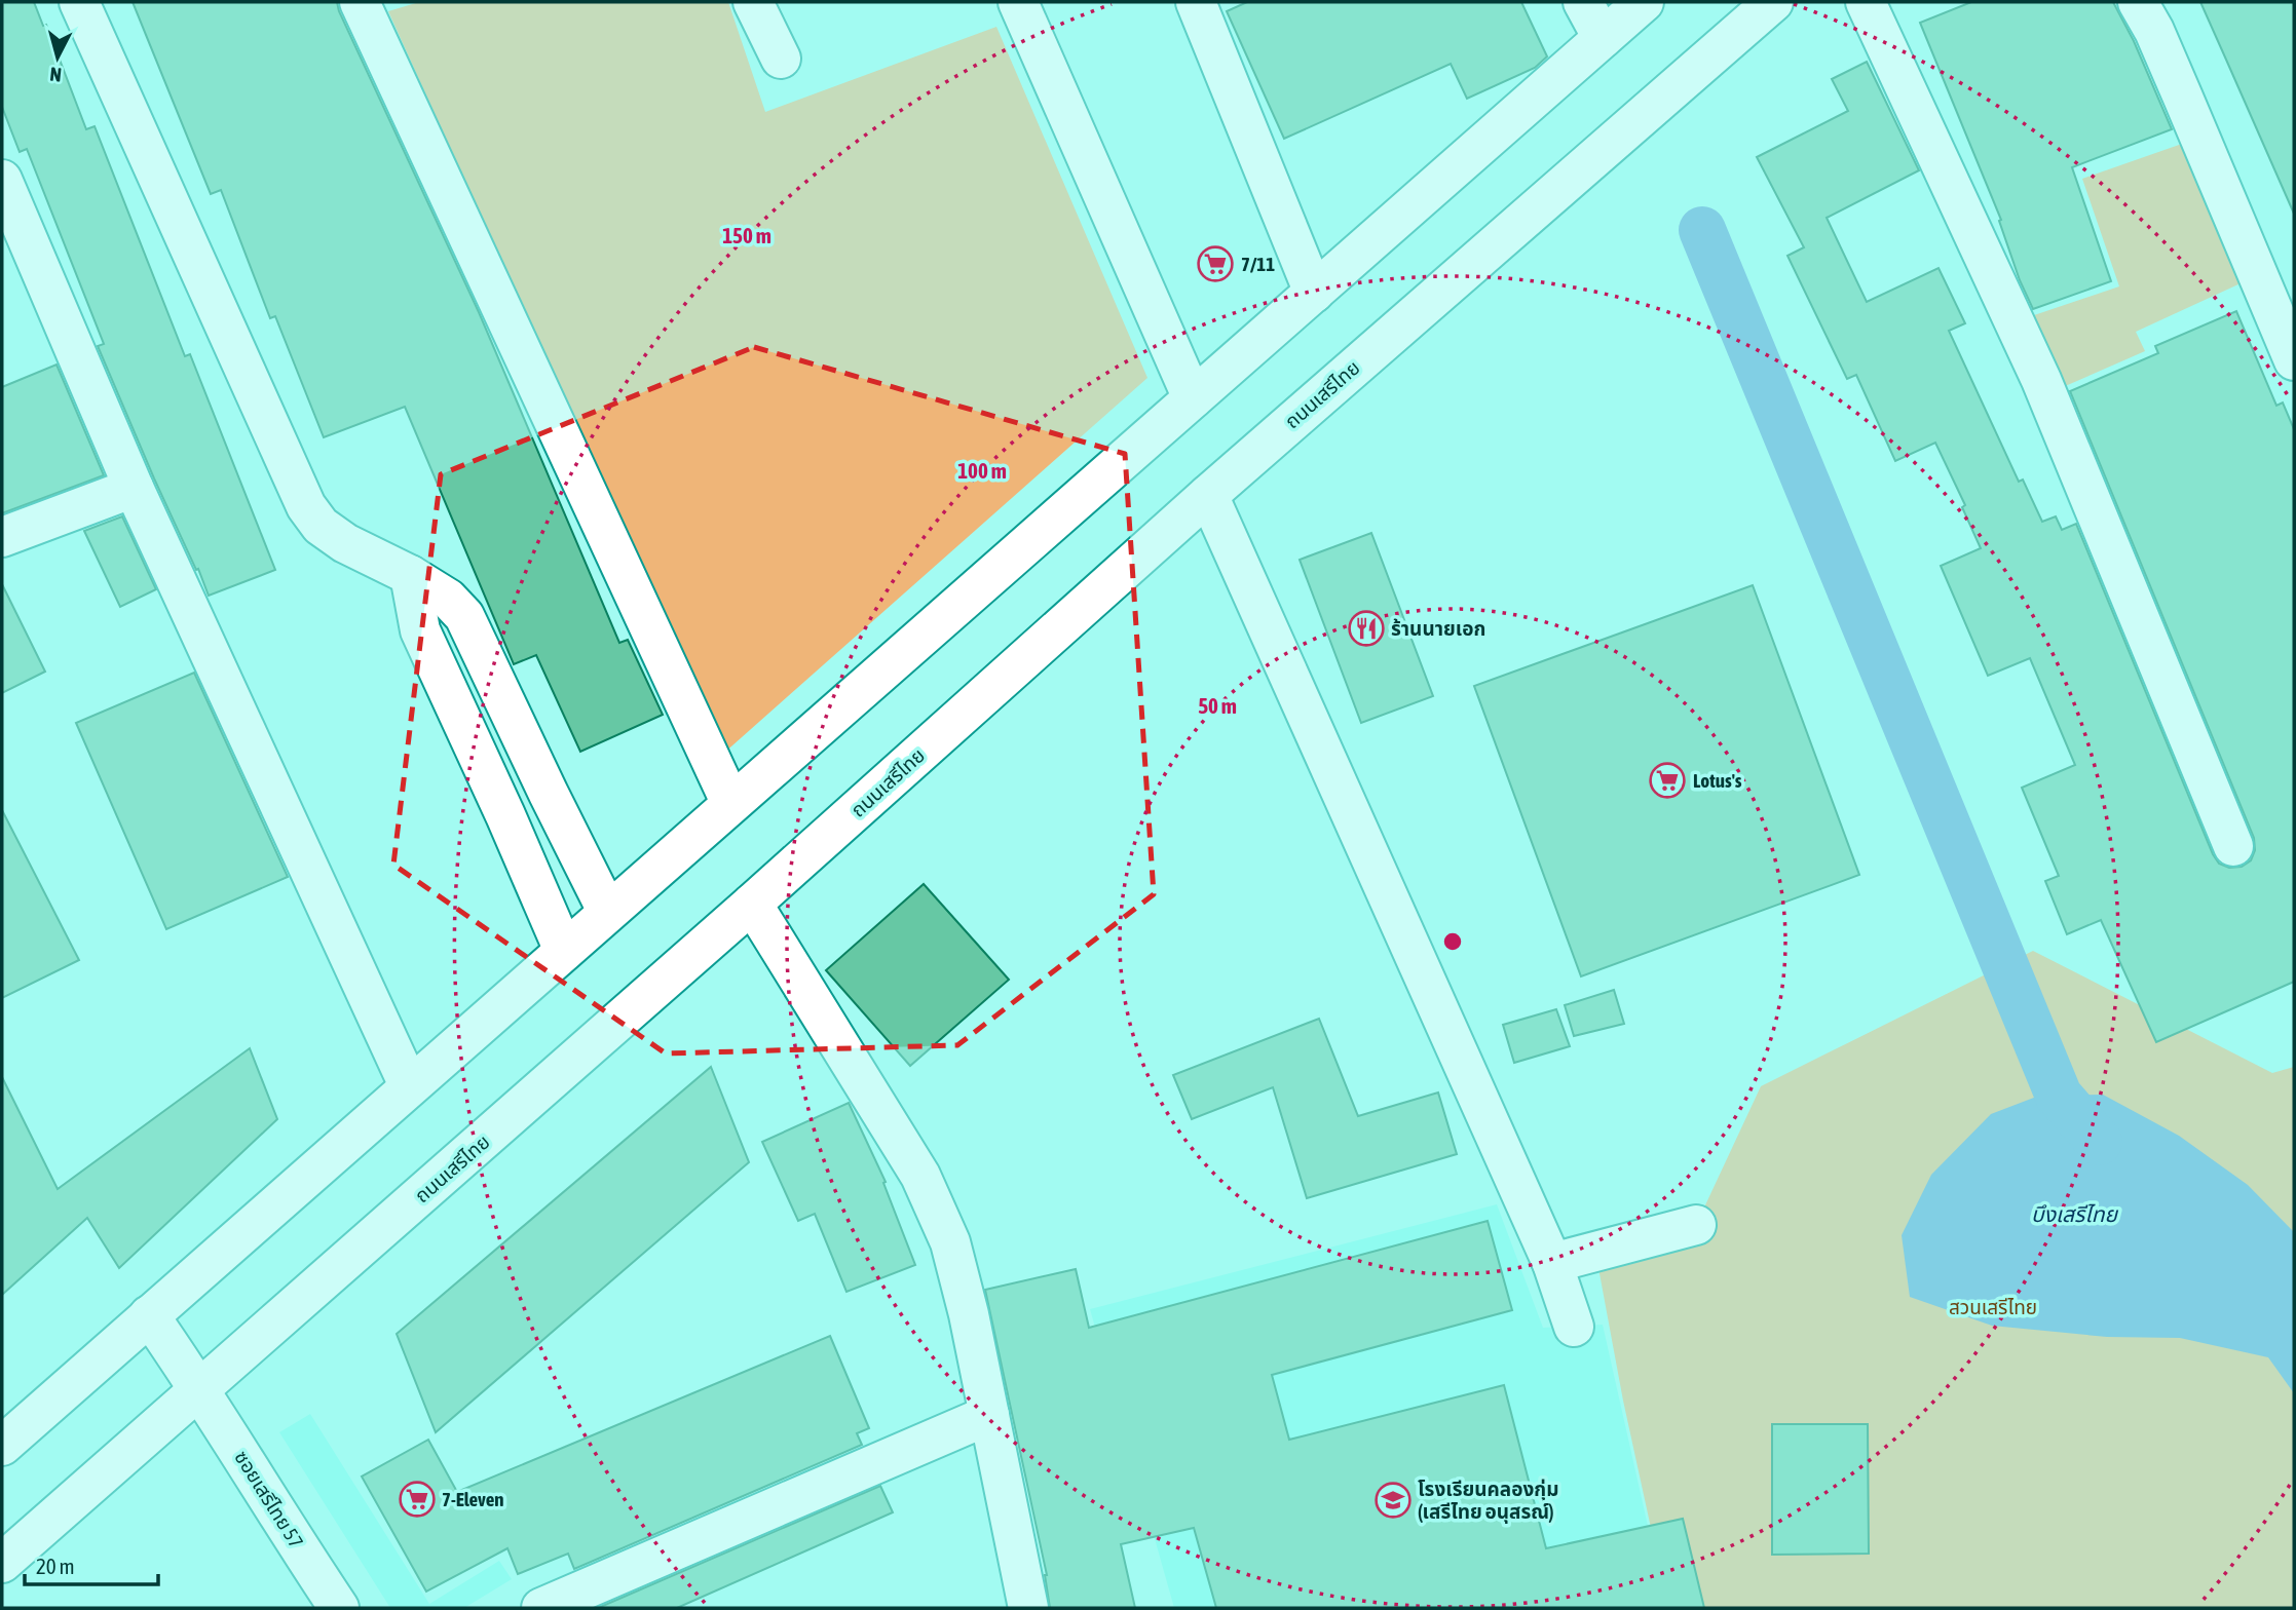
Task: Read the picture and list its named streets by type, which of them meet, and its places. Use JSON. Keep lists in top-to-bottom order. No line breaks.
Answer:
{"streets":{"street":["ถนนเสรีไทย","ซอยเสรีไทย 57"]},"crossings":[["ถนนเสรีไทย","ซอยเสรีไทย 57"]],"water":["บึงเสรีไทย"],"parks":["สวนเสรีไทย"],"places":{"supermarket":["7/11","Lotus's","7-Eleven"],"restaurant":["ร้านนายเอก"],"school or university":["โรงเรียนคลองกุ่ม (เสรีไทย อนุสรณ์)"]},"scale_bar":"20 m","north":"bottom","rings":["150 m","100 m","50 m"]}
